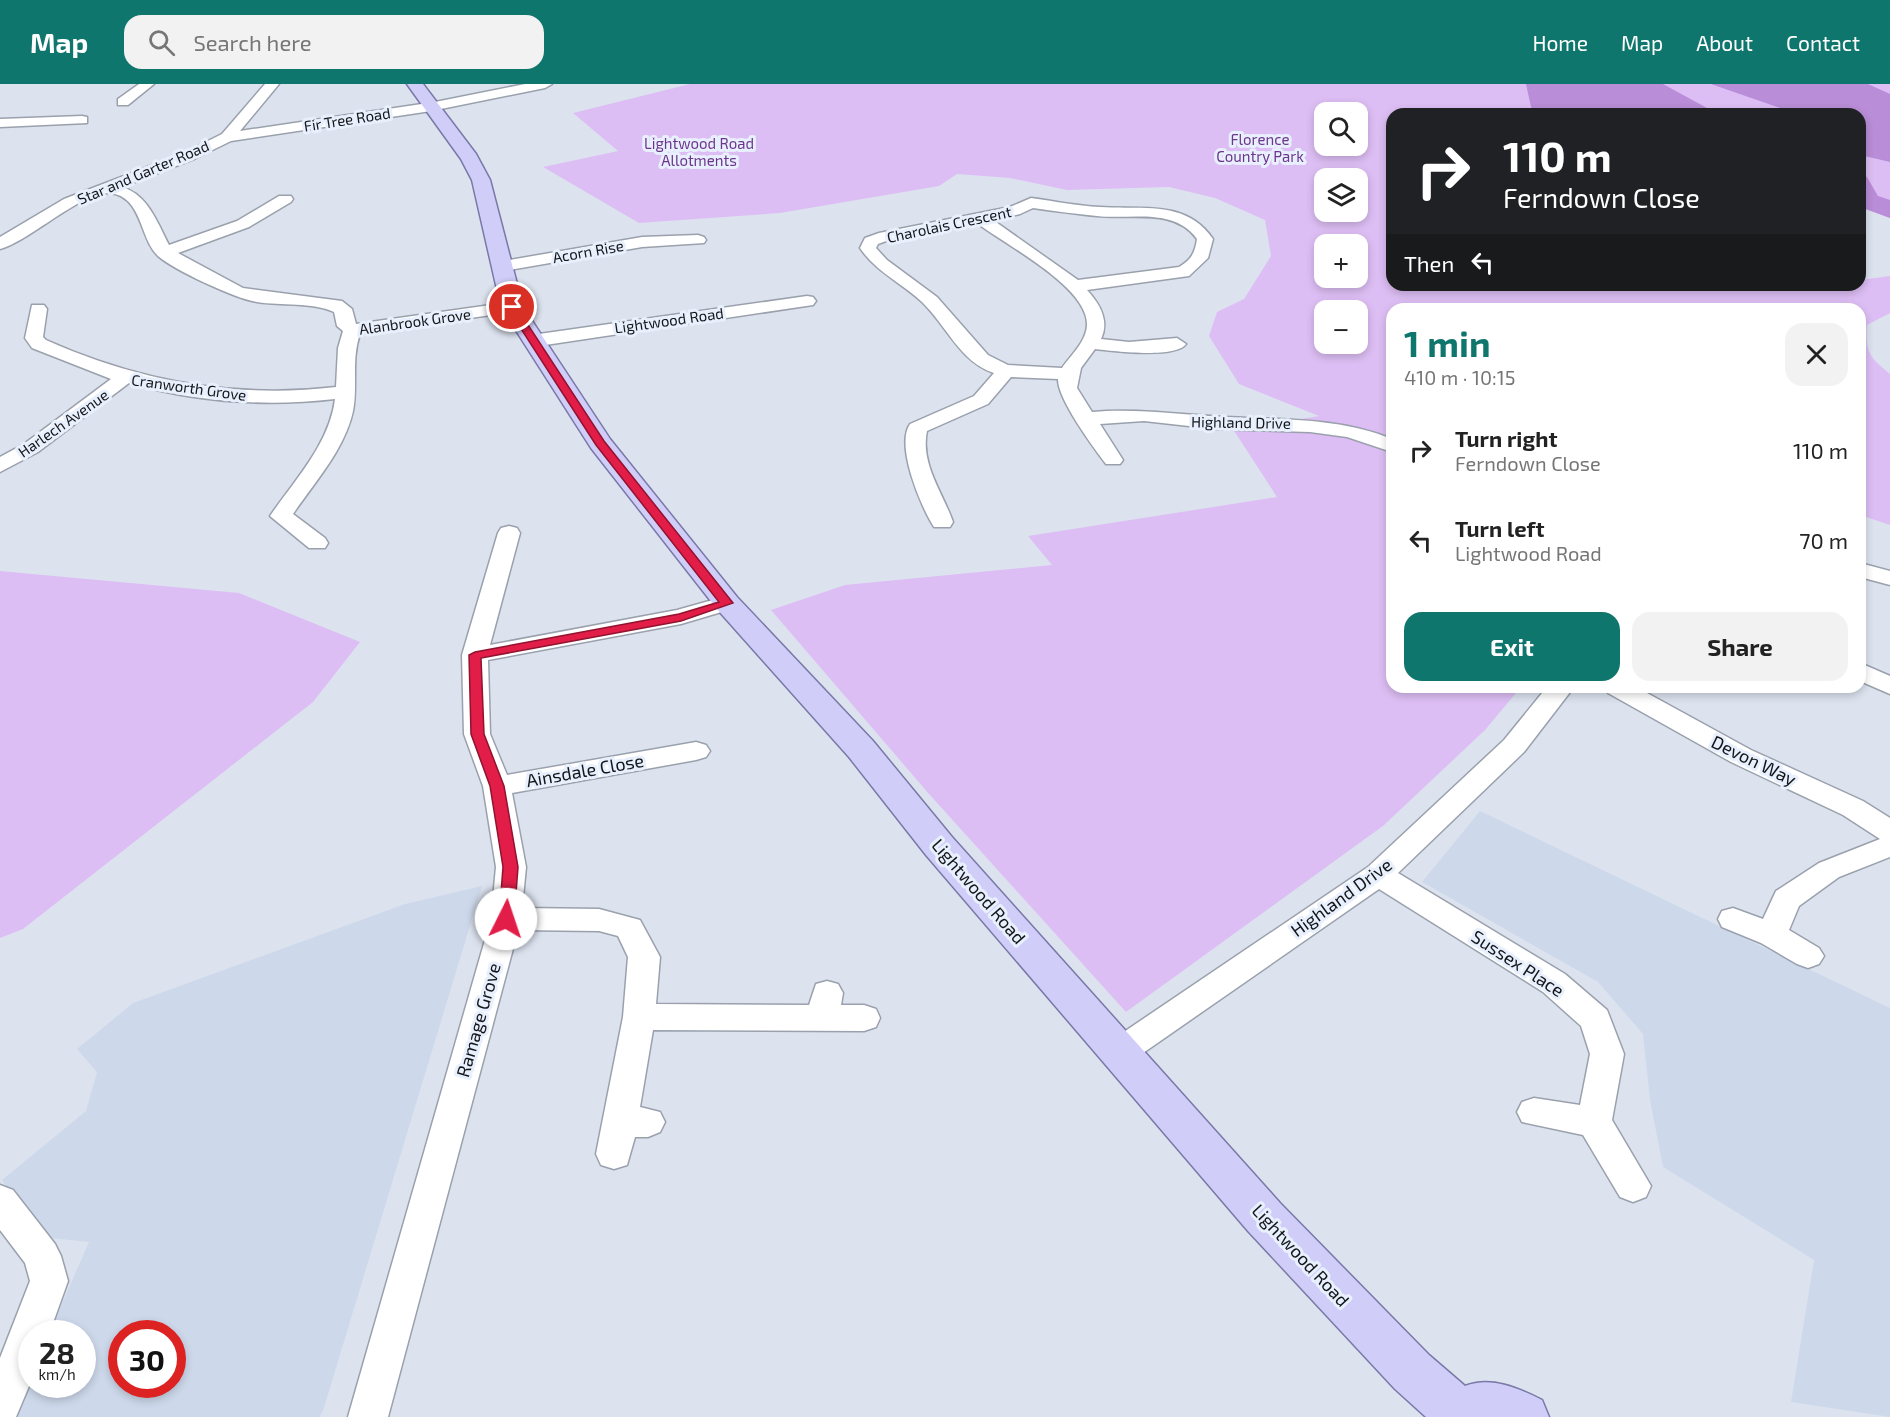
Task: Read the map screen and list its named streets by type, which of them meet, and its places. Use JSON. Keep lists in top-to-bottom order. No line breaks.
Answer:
{"streets":{"main road":["Lightwood Road"],"street":["Fir Tree Road","Star and Garter Road","Charolais Crescent","Acorn Rise","Alanbrook Grove","Cranworth Grove","Highland Drive","Harlech Avenue","Devon Way","Ainsdale Close","Sussex Place","Ramage Grove"]},"crossings":[["Fir Tree Road","Star and Garter Road"],["Fir Tree Road","Lightwood Road"],["Acorn Rise","Lightwood Road"],["Lightwood Road","Alanbrook Grove"],["Lightwood Road","Highland Drive"],["Alanbrook Grove","Cranworth Grove"],["Cranworth Grove","Harlech Avenue"],["Highland Drive","Sussex Place"],["Ainsdale Close","Ramage Grove"]],"parks":["Florence Country Park","Lightwood Road Allotments"],"page":{"header":"Map","search":"Search here","nav":["Home","Map","About","Contact"],"map_buttons":["+","−"],"turn":["110 m","Ferndown Close"],"then":"Then","heading":["1 min","410 m · 10:15"],"list":[{"name":"Turn right","note":"Ferndown Close","value":"110 m"},{"name":"Turn left","note":"Lightwood Road","value":"70 m"}],"buttons":["Exit","Share"],"speed":"28 km/h","limit":"30"}}
